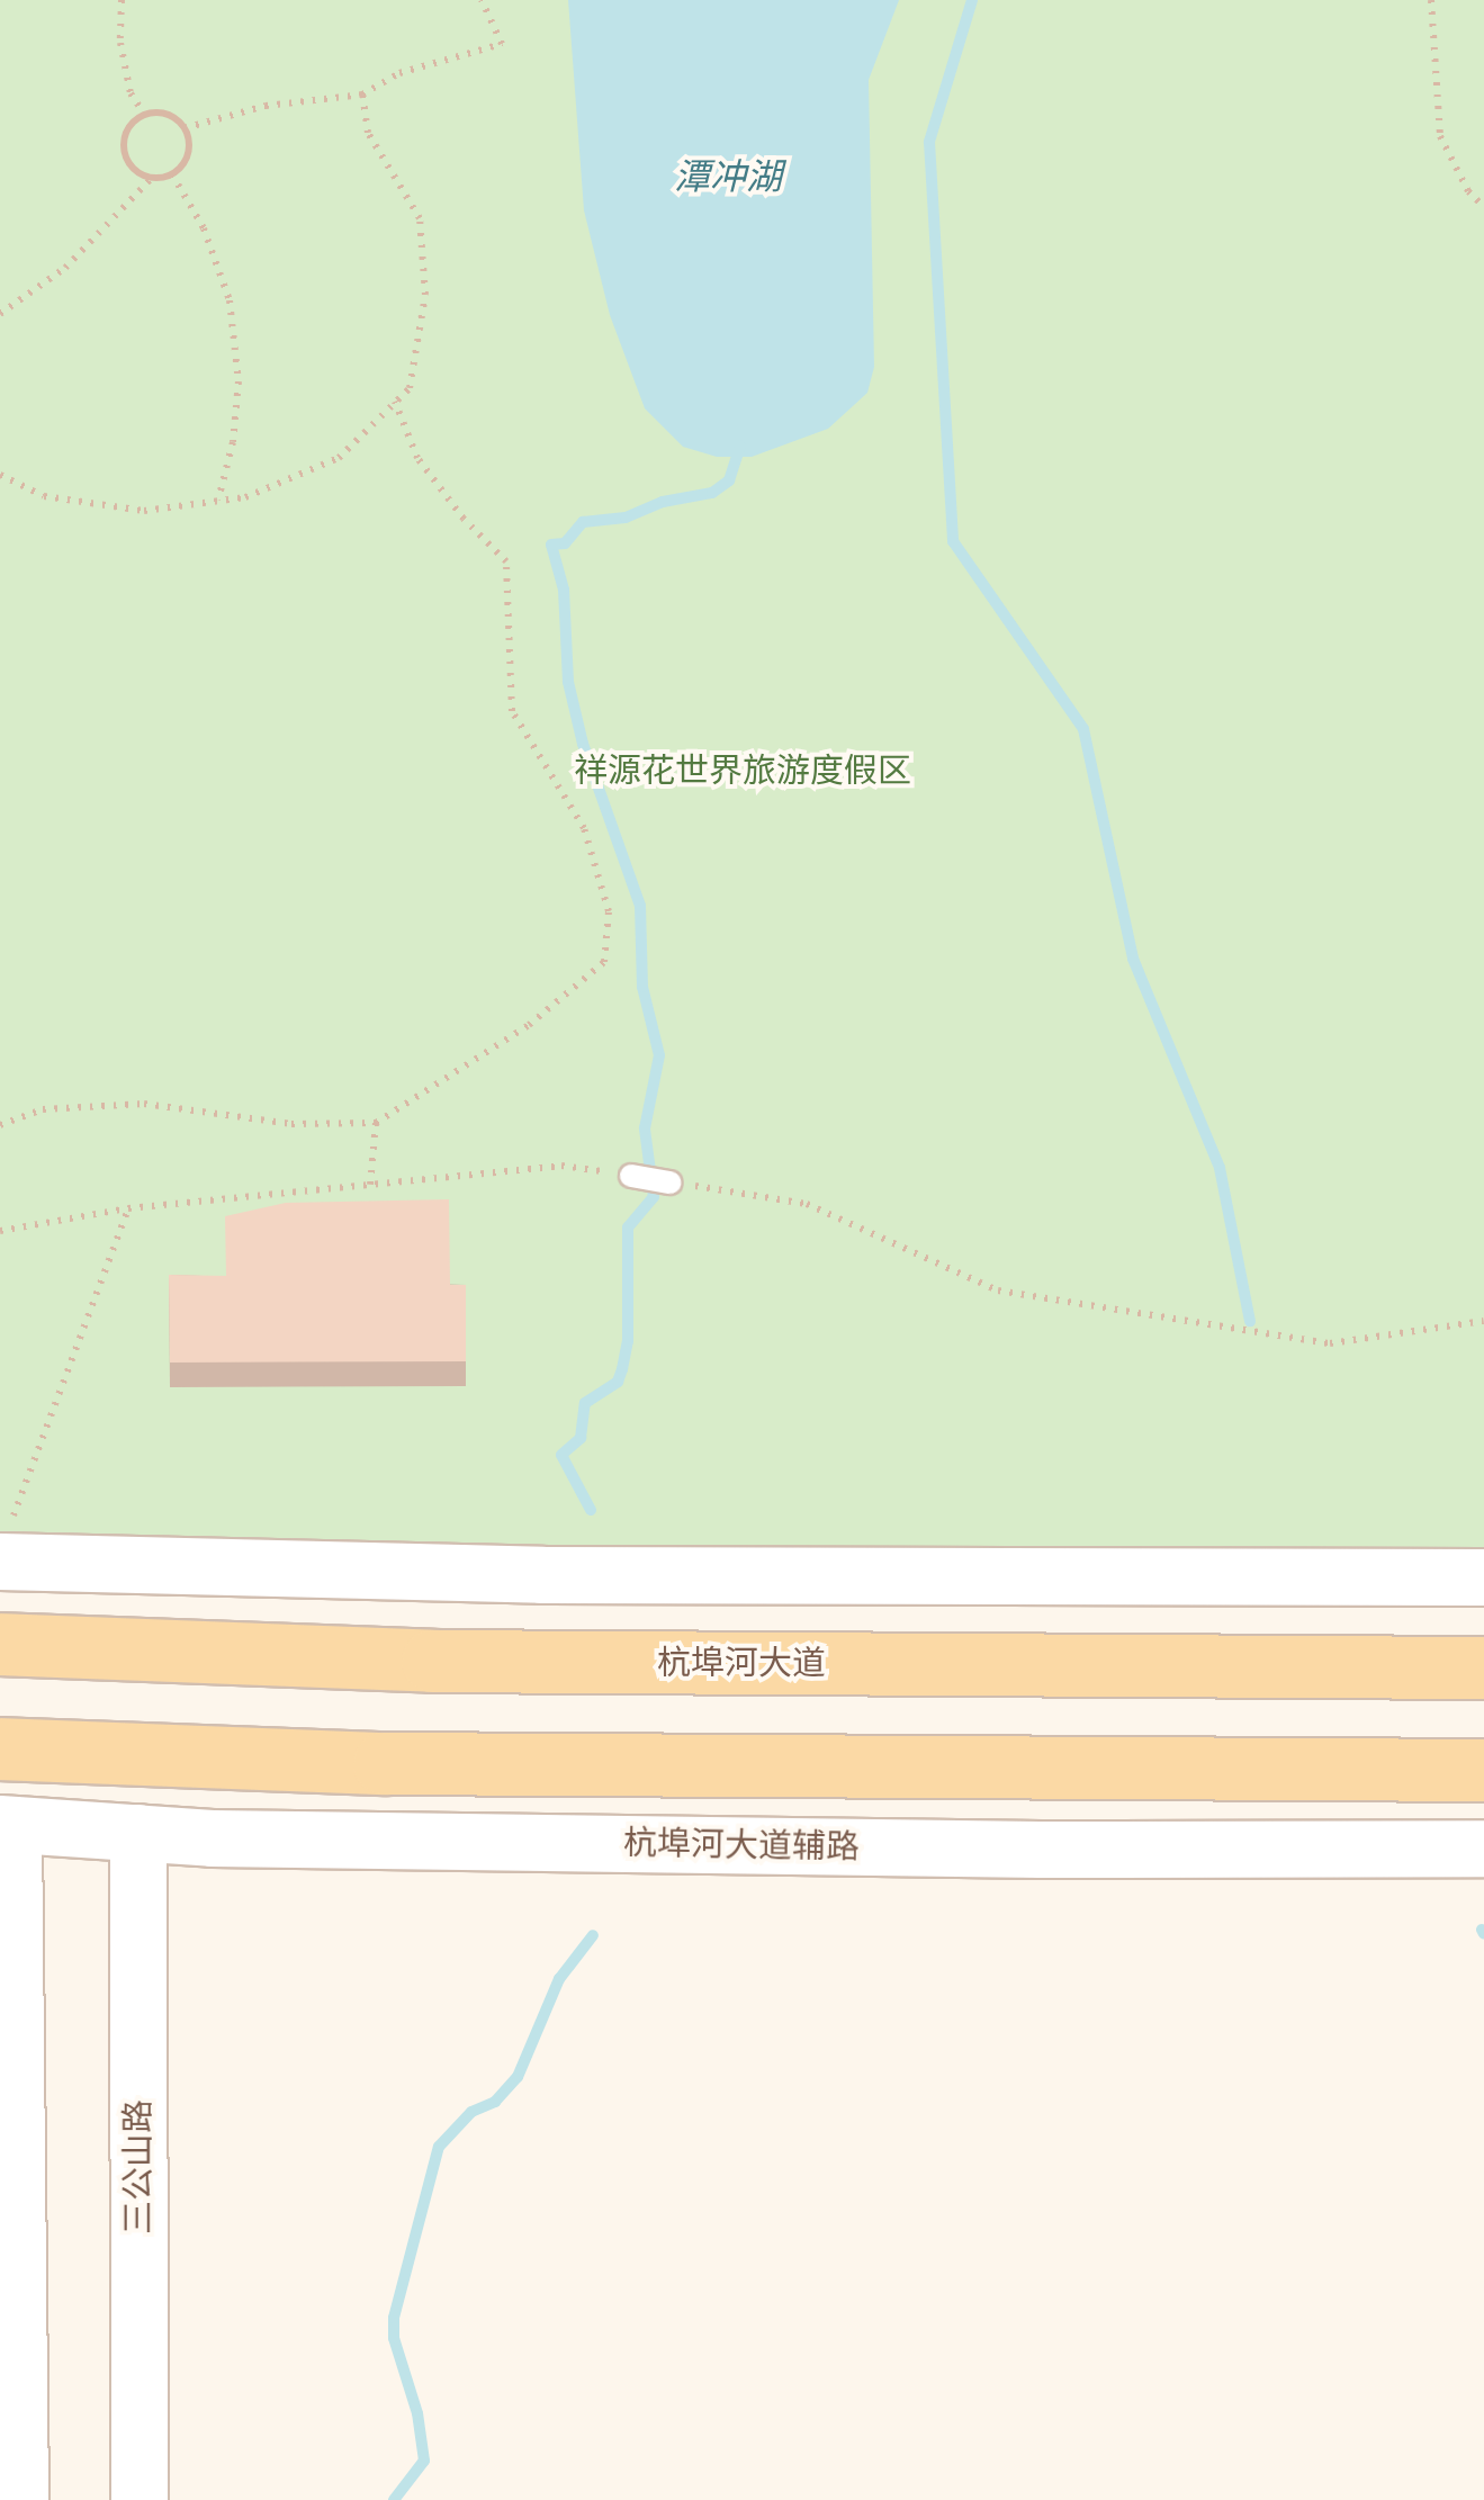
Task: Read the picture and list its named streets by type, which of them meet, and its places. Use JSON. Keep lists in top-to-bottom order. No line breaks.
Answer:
{"streets":{"main road":["杭埠河大道"],"street":["杭埠河大道辅路","三公山路"]},"crossings":[["杭埠河大道辅路","三公山路"]],"water":["潭冲湖"],"parks":["祥源花世界旅游度假区"]}
